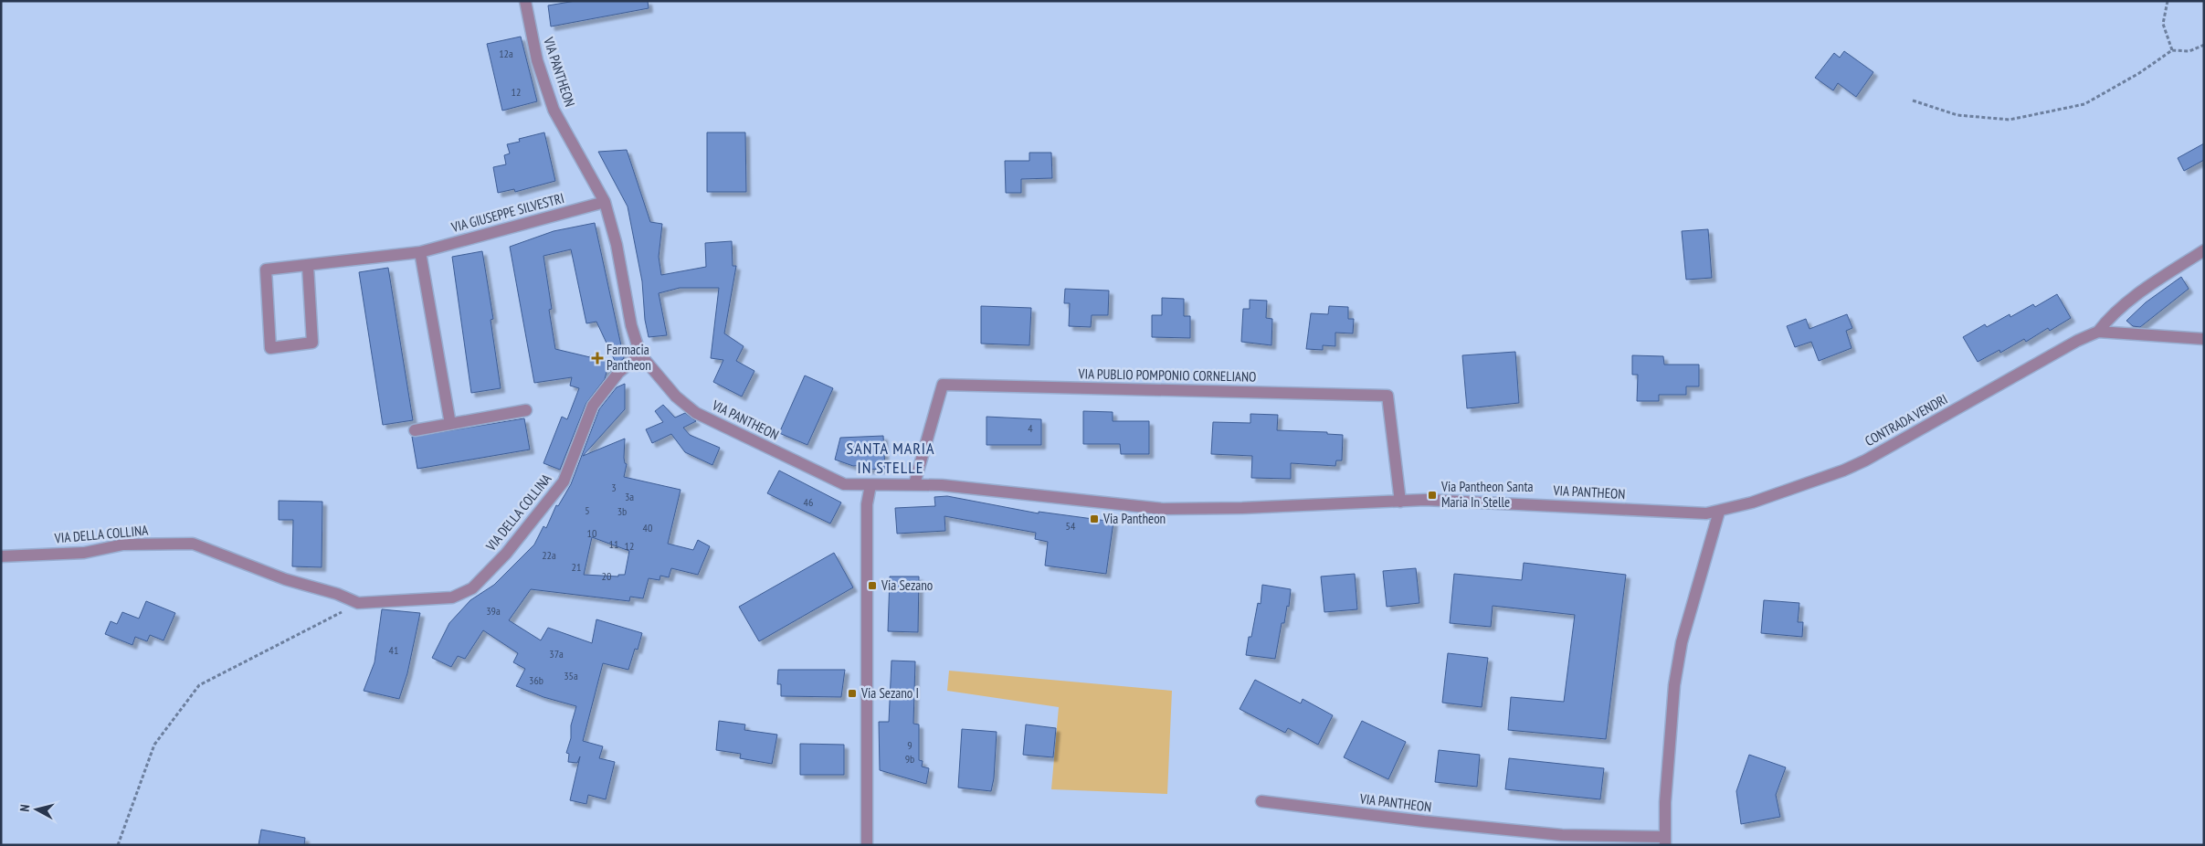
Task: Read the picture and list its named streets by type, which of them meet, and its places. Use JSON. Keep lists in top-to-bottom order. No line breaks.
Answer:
{"streets":{"street":["VIA PANTHEON","VIA GIUSEPPE SILVESTRI","VIA PUBLIO POMPONIO CORNELIANO","CONTRADA VENDRI","VIA DELLA COLLINA"]},"crossings":[["VIA PANTHEON","VIA GIUSEPPE SILVESTRI"],["VIA PANTHEON","VIA PUBLIO POMPONIO CORNELIANO"],["VIA PANTHEON","CONTRADA VENDRI"],["VIA PANTHEON","VIA DELLA COLLINA"]],"districts":["SANTA MARIA IN STELLE"],"places":{"health":["Farmacia Pantheon"],"transit":["Via Pantheon Santa Maria In Stelle","Via Pantheon","Via Sezano","Via Sezano I"]},"house_numbers":["12a","12","4","3","3a","46","5","3b","54","40","10","11","12","22a","21","20","39a","41","37a","35a","36b","9","9b"],"north":"left"}
